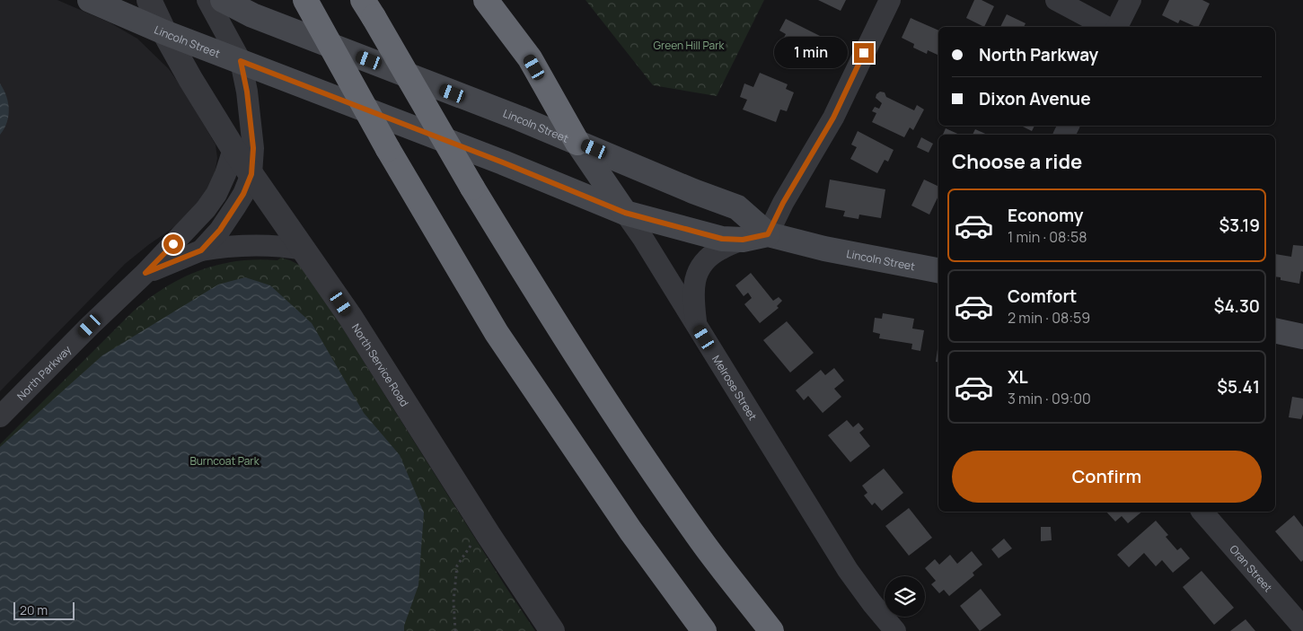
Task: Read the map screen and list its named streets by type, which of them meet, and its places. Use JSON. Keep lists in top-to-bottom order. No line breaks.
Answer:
{"streets":{"main road":["Lincoln Street","Melrose Street"],"street":["North Service Road","North Parkway","Oran Street"]},"crossings":[["Lincoln Street","North Service Road"],["Lincoln Street","North Parkway"],["Lincoln Street","Melrose Street"],["North Service Road","North Parkway"]],"parks":["Green Hill Park","Burncoat Park"],"scale_bar":"20 m","page":{"banner":["North Parkway","Dixon Avenue"],"bubble":"1 min","heading":"Choose a ride","list":[{"name":"Economy","note":"1 min · 08:58","value":"$3.19"},{"name":"Comfort","note":"2 min · 08:59","value":"$4.30"},{"name":"XL","note":"3 min · 09:00","value":"$5.41"}],"buttons":"Confirm","scale":"20 m"}}
